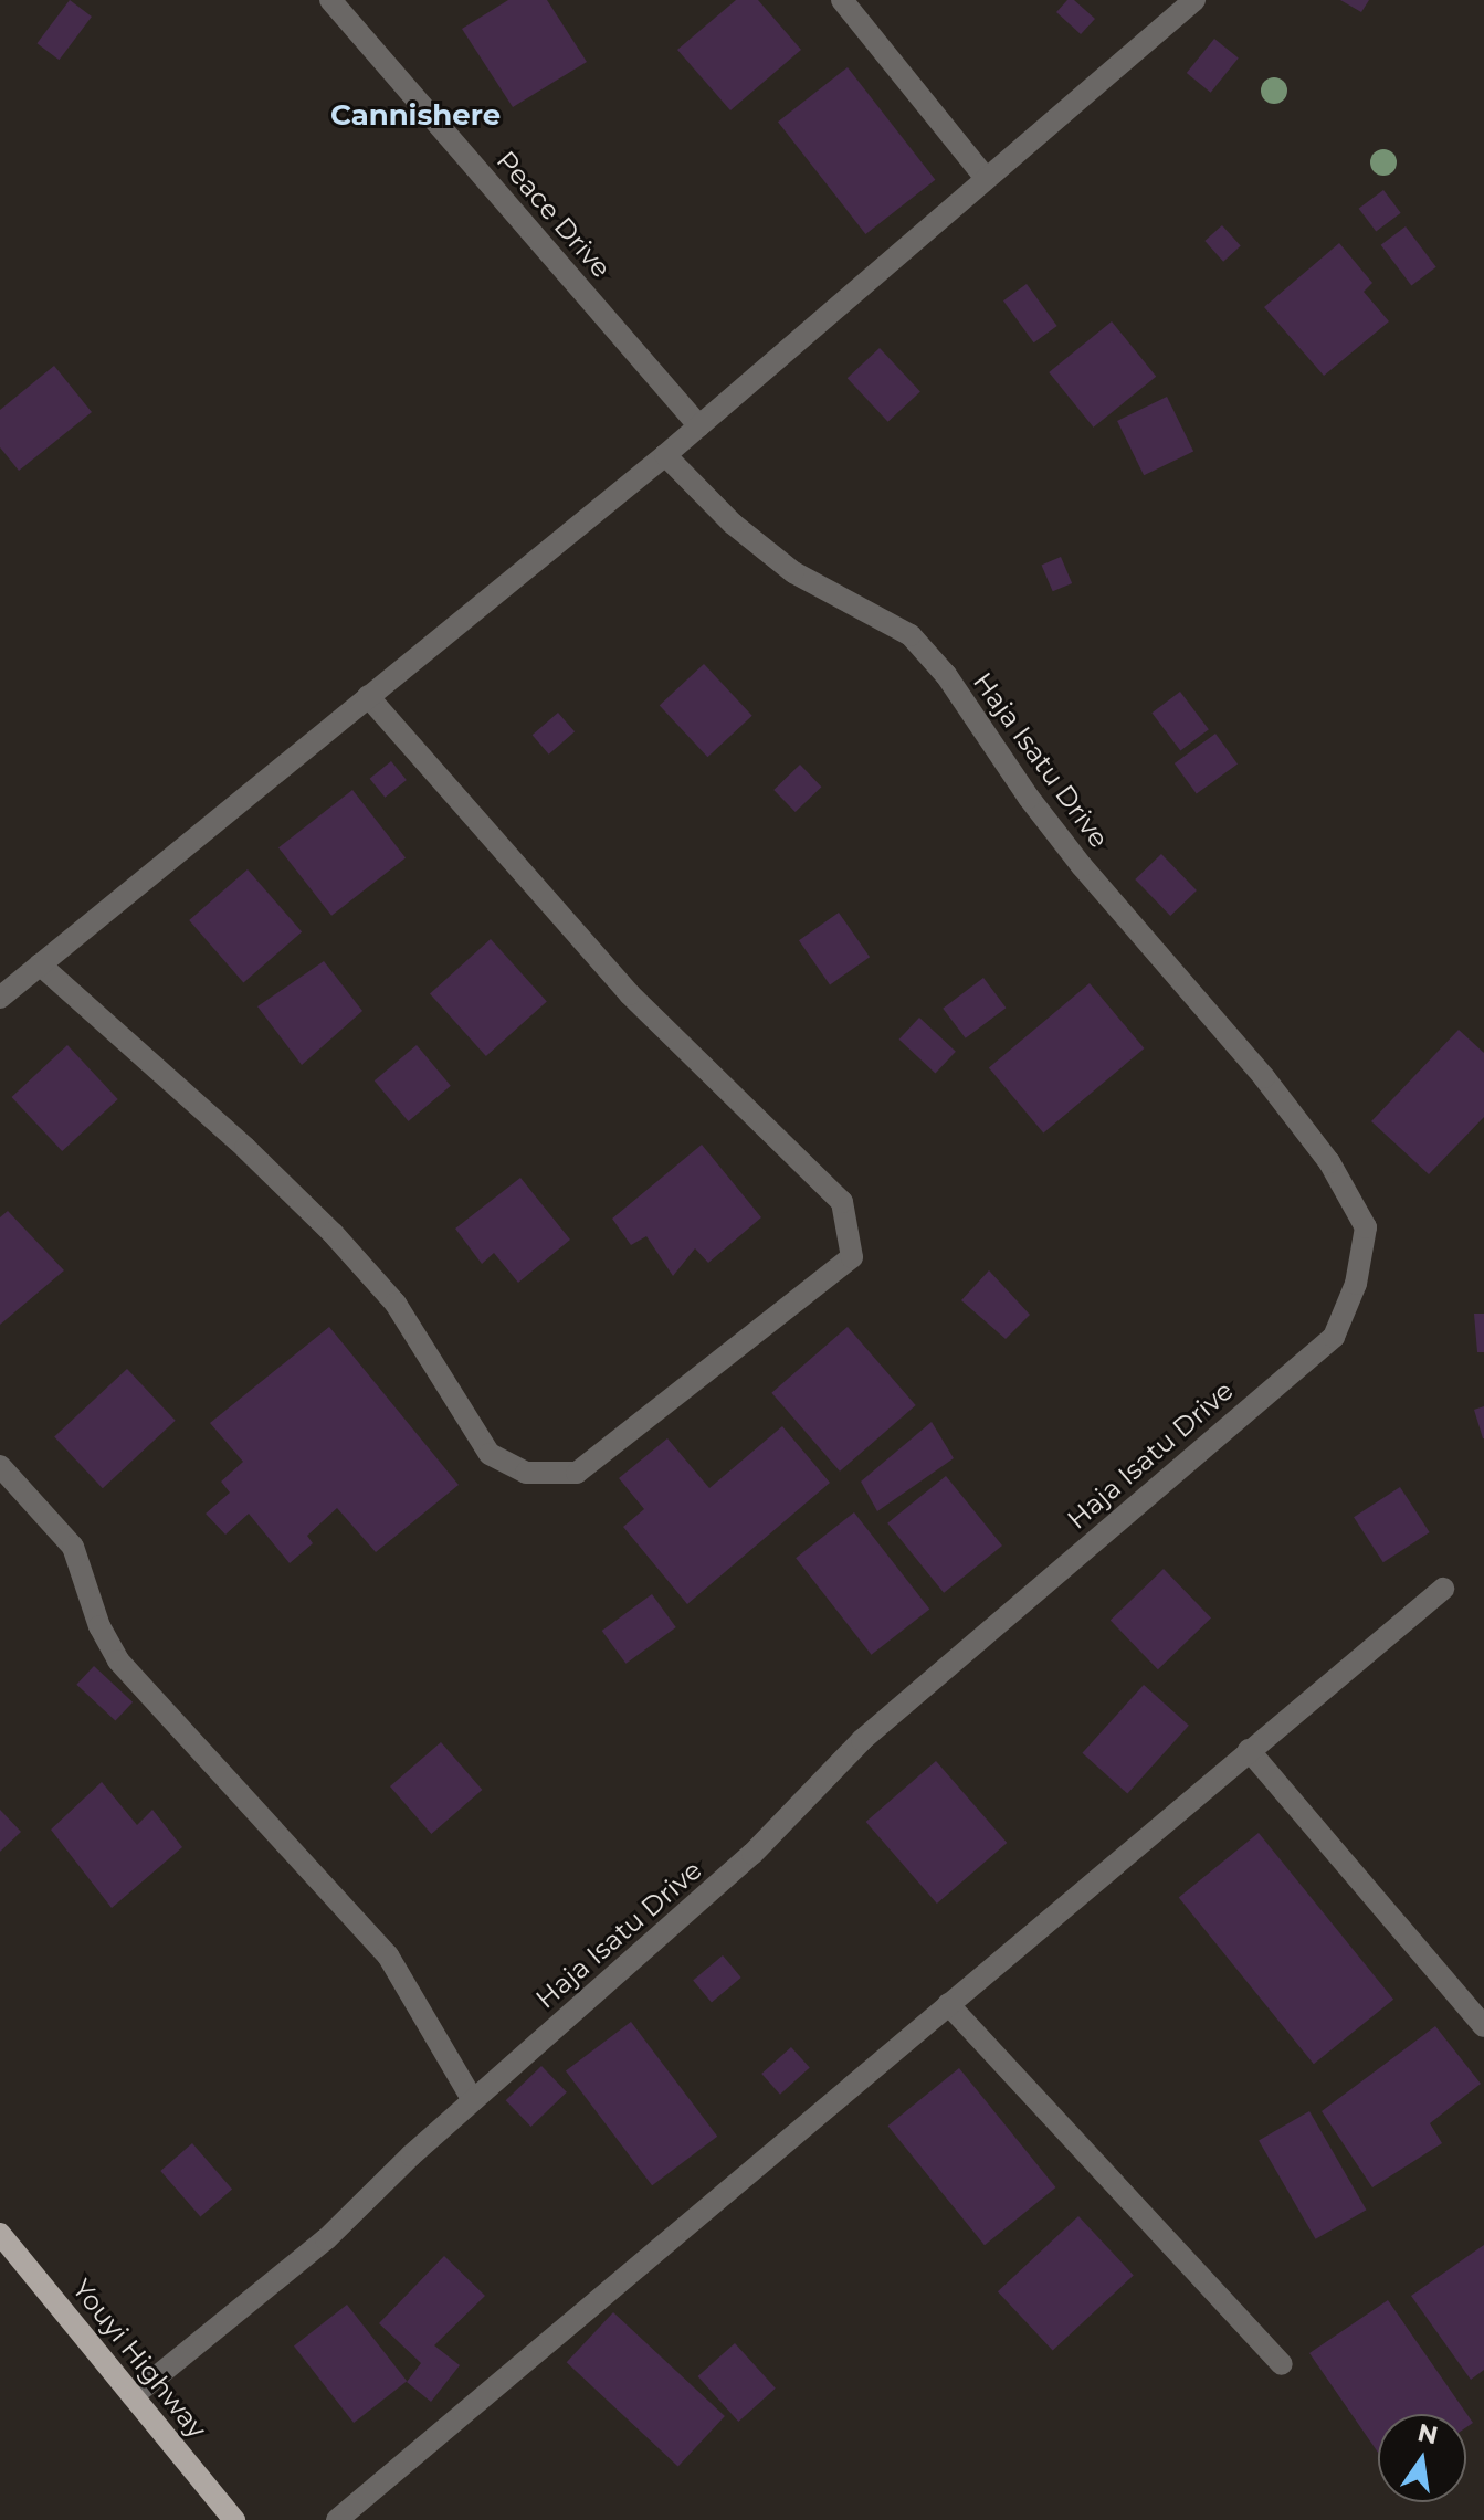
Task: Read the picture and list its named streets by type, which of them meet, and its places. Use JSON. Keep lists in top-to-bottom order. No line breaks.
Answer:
{"streets":{"main road":["Youyi Highway"],"street":["Peace Drive","Haja Isatu Drive"]},"crossings":[["Haja Isatu Drive","Youyi Highway"]],"districts":["Cannishere"],"north":"top"}
